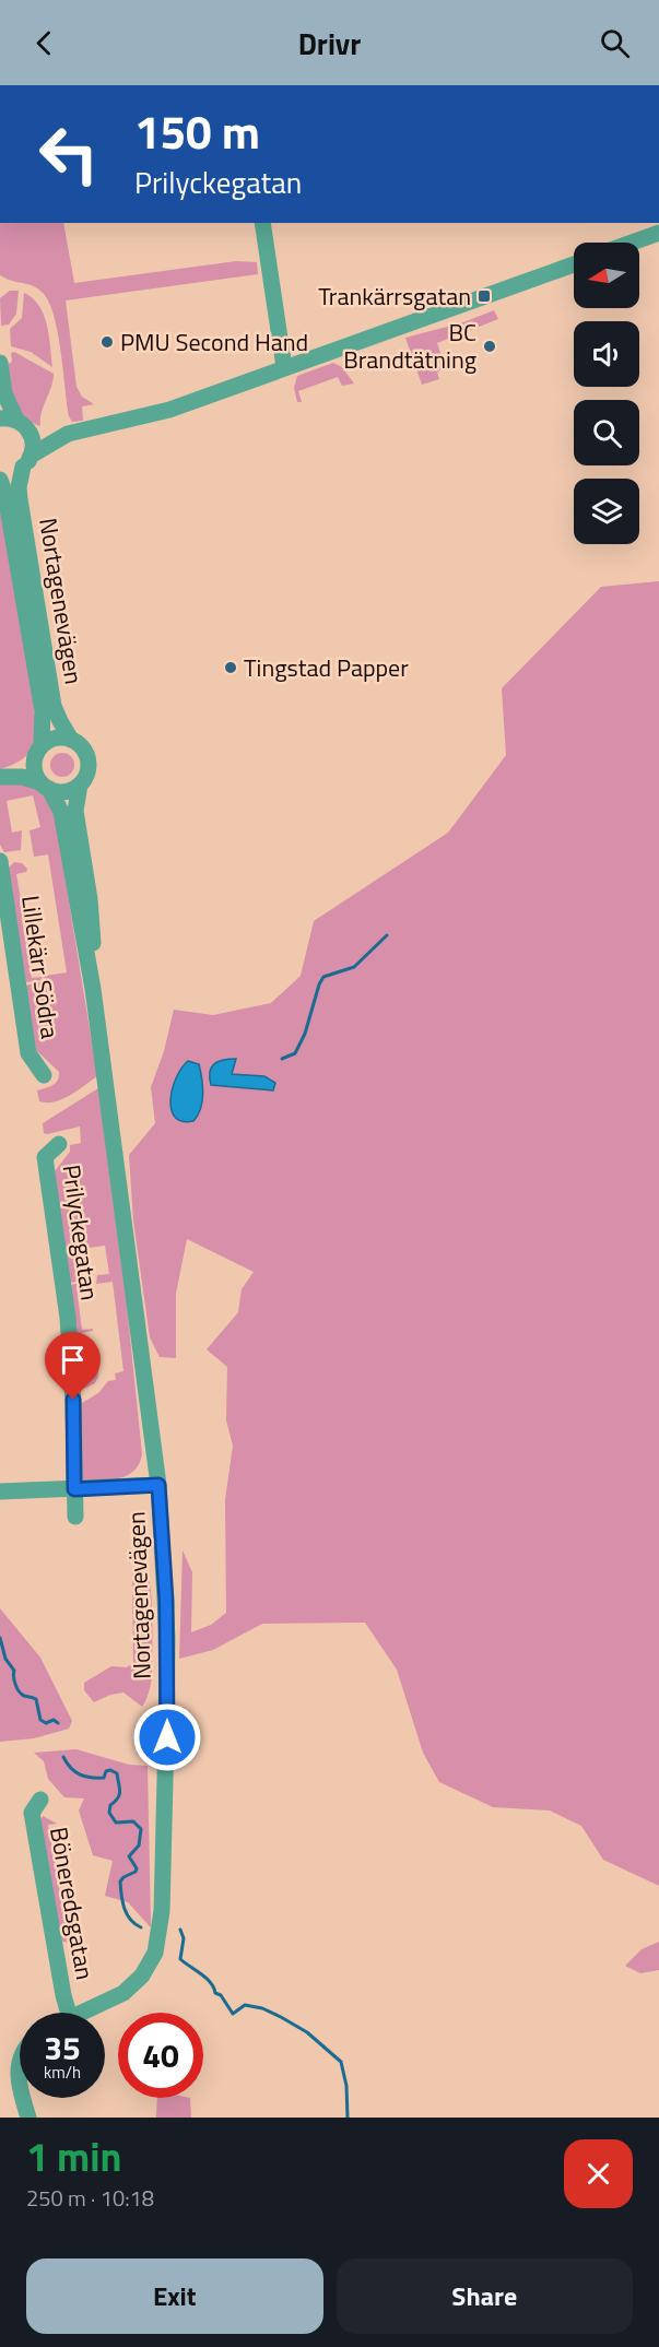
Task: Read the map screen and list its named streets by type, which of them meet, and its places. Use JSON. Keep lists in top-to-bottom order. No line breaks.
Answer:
{"streets":{"street":["Nortagenevägen","Lillekärr Södra","Prilyckegatan","Böneredsgatan"]},"places":{"transit":["Trankärrsgatan"],"other":["PMU Second Hand","BC Brandtätning","Tingstad Papper"]},"north":"left","page":{"header":"Drivr","turn":["150 m","Prilyckegatan"],"speed":"35 km/h","limit":"40","heading":["1 min","250 m · 10:18"],"buttons":["Exit","Share"]}}
